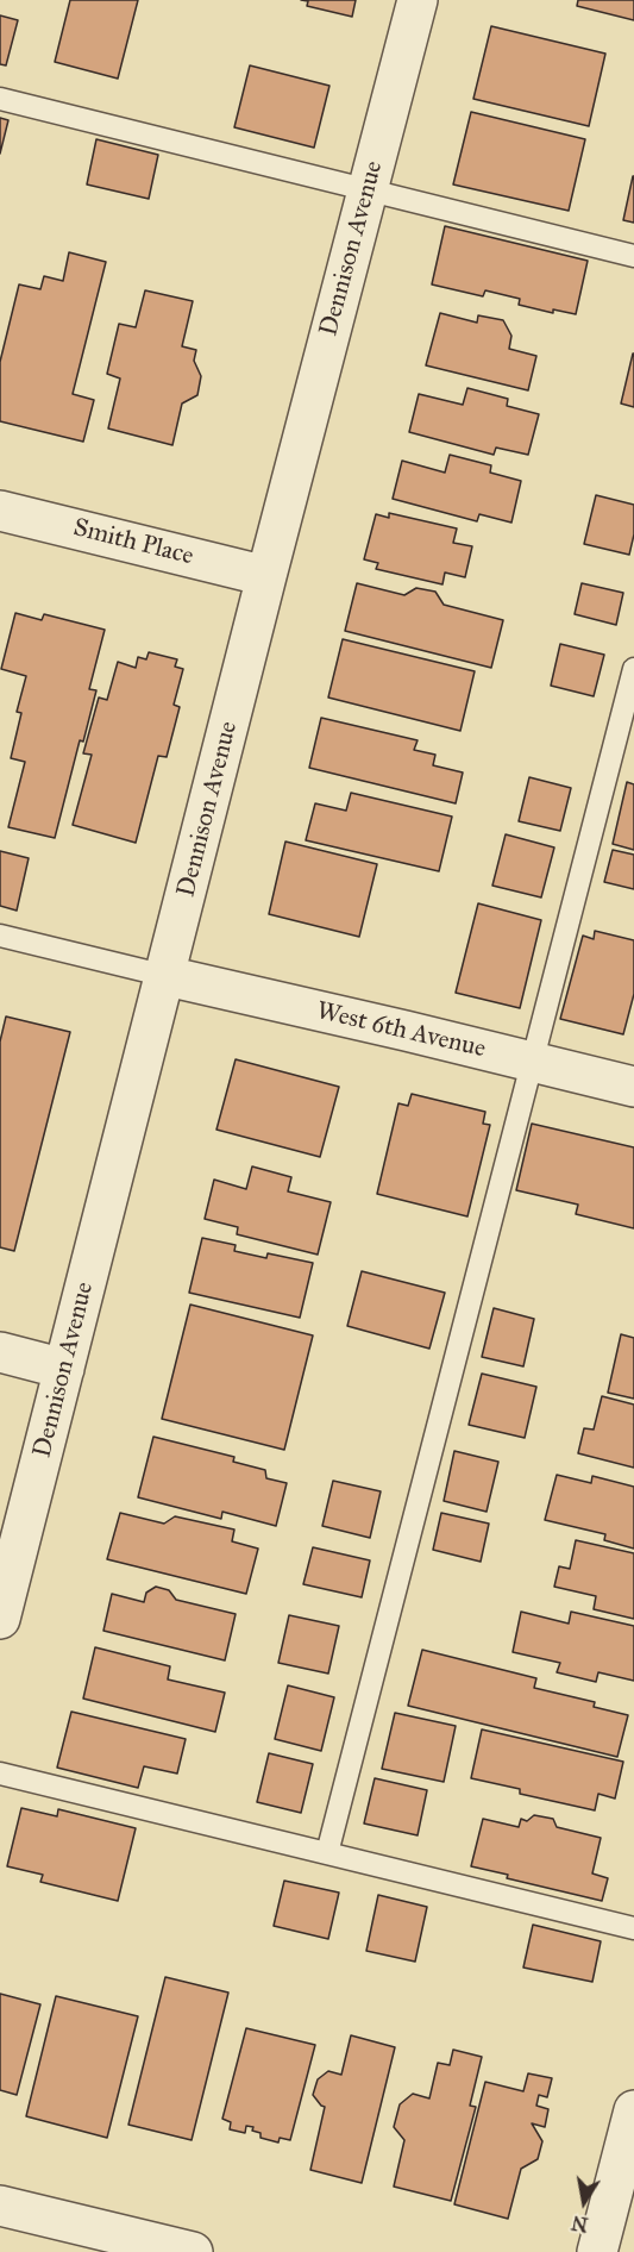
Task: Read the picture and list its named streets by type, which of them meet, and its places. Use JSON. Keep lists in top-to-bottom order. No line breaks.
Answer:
{"streets":{"street":["Dennison Avenue","Smith Place","West 6th Avenue"]},"crossings":[["Dennison Avenue","Smith Place"],["Dennison Avenue","West 6th Avenue"]],"north":"bottom"}
